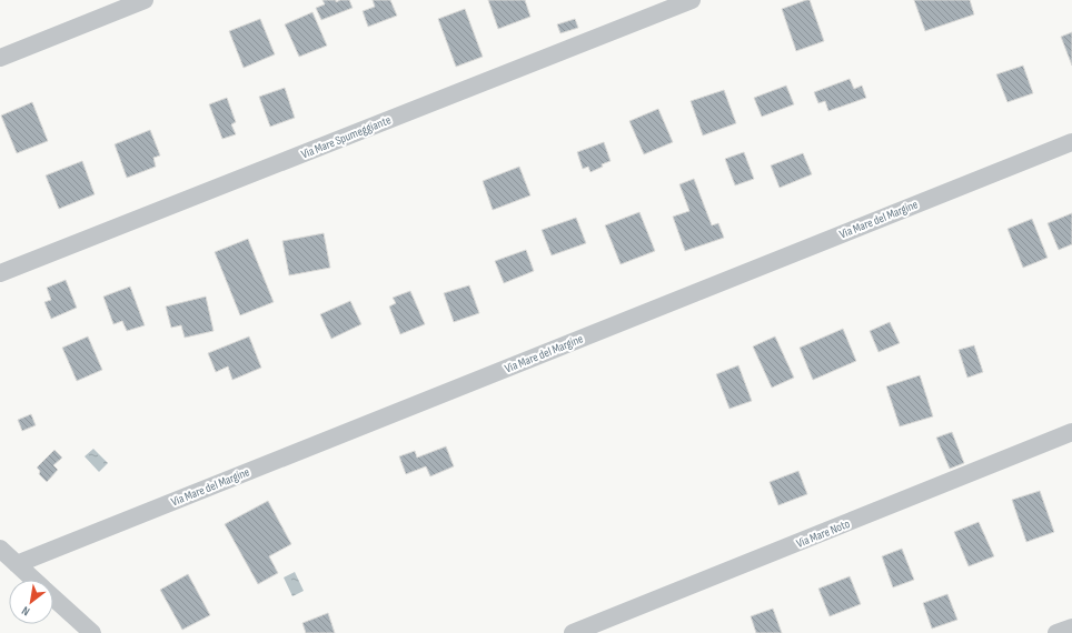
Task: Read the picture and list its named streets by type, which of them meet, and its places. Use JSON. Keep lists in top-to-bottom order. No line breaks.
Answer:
{"streets":{"street":["Via Mare Spumeggiante","Via Mare del Margine","Via Mare Noto"]},"north":"bottom left"}
